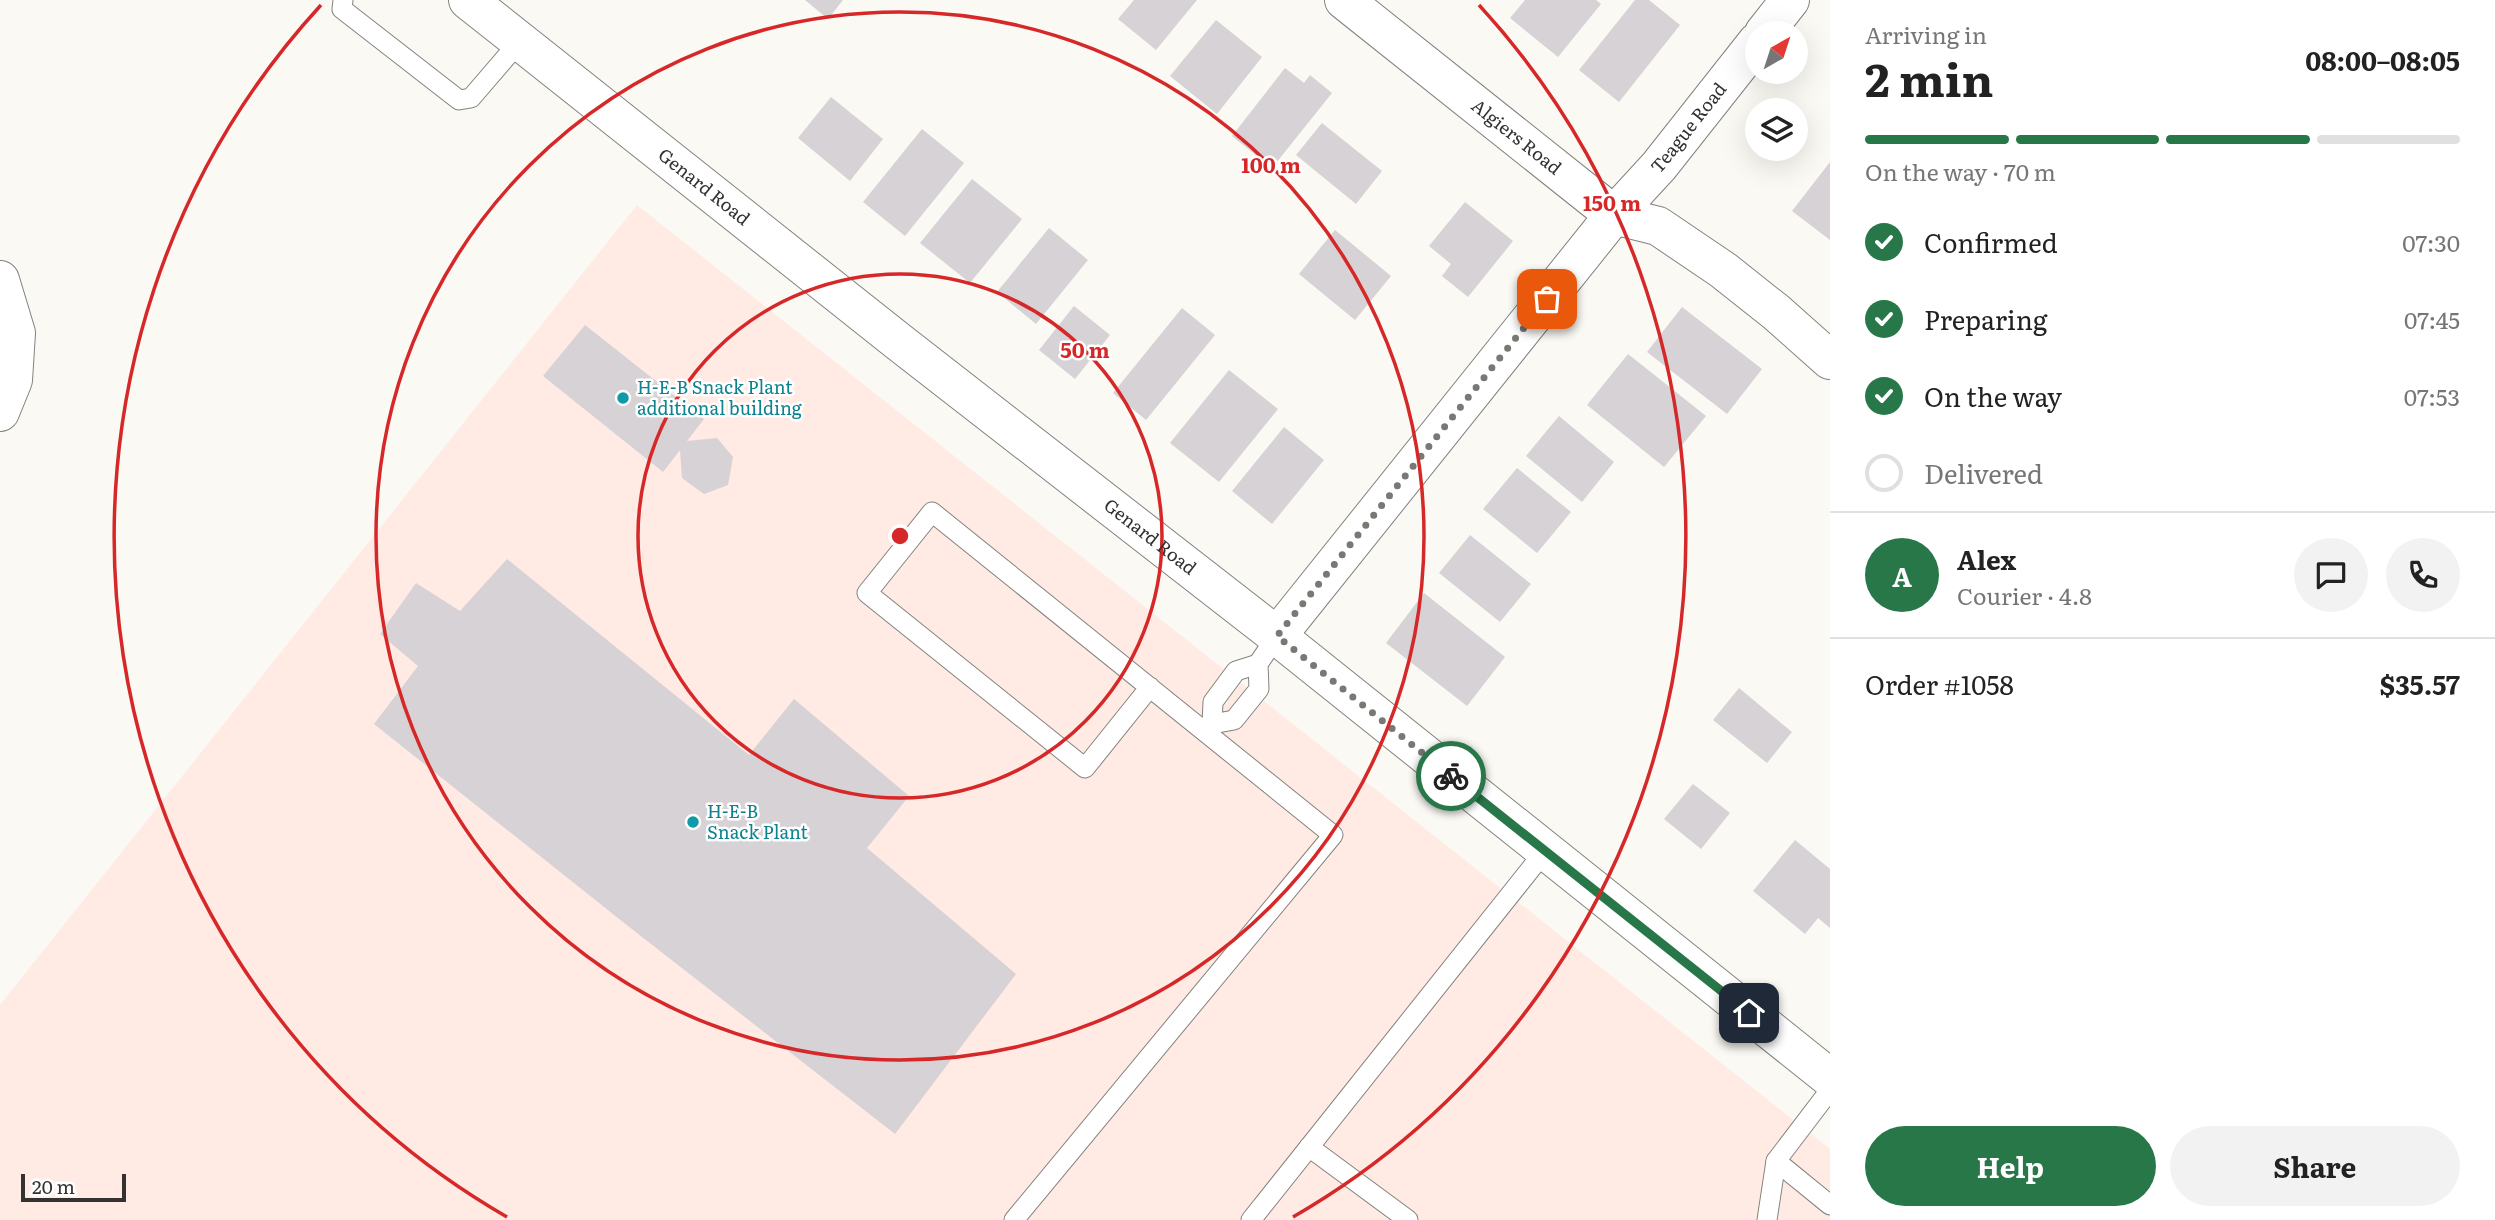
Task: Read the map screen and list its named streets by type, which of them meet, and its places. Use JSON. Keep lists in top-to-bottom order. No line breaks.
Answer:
{"streets":{"street":["Teague Road","Algiers Road","Genard Road"]},"crossings":[["Teague Road","Algiers Road"],["Teague Road","Genard Road"]],"places":["H-E-B Snack Plant additional building","H-E-B Snack Plant"],"scale_bar":"20 m","north":"top right","page":{"heading":["2 min","Arriving in","08:00–08:05"],"panel":["Alex","Courier · 4.8","Order #1058","$35.57"],"bar":"On the way · 70 m","list":[["Confirmed","07:30"],["Preparing","07:45"],["On the way","07:53"],"Delivered"],"round":"A","buttons":["Help","Share"],"scale":"20 m"},"rings":["100 m","150 m","50 m"]}
